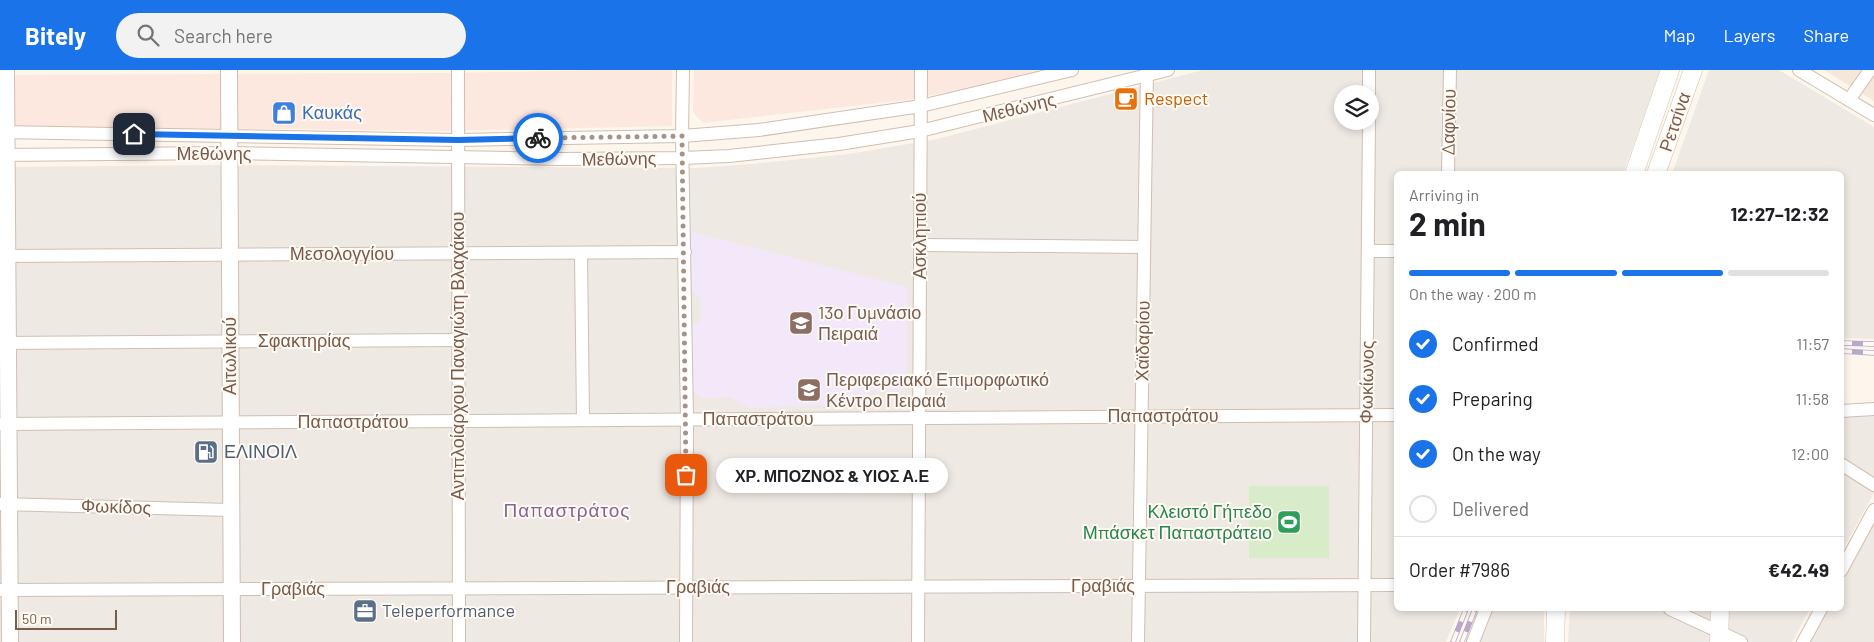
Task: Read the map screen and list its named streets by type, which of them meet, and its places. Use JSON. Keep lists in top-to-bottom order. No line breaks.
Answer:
{"streets":{"main road":["Ρετσίνα"],"street":["Μεθώνης","Δαφνίου","Ασκληπιού","Μεσολογγίου","Σφακτηρίας","Χαϊδαρίου","Αιτωλικού","Αντιπλοίαρχου Παναγιώτη Βλαχάκου","Φωκίωνος","Παπαστράτου","Φωκίδος","Γραβιάς"]},"crossings":[["Μεθώνης","Ασκληπιού"],["Μεθώνης","Χαϊδαρίου"],["Μεθώνης","Αιτωλικού"],["Μεθώνης","Αντιπλοίαρχου Παναγιώτη Βλαχάκου"],["Ασκληπιού","Παπαστράτου"],["Ασκληπιού","Γραβιάς"],["Μεσολογγίου","Αιτωλικού"],["Μεσολογγίου","Αντιπλοίαρχου Παναγιώτη Βλαχάκου"],["Σφακτηρίας","Αιτωλικού"],["Σφακτηρίας","Αντιπλοίαρχου Παναγιώτη Βλαχάκου"],["Χαϊδαρίου","Παπαστράτου"],["Χαϊδαρίου","Γραβιάς"],["Αιτωλικού","Παπαστράτου"],["Αιτωλικού","Φωκίδος"],["Αιτωλικού","Γραβιάς"],["Αντιπλοίαρχου Παναγιώτη Βλαχάκου","Παπαστράτου"],["Αντιπλοίαρχου Παναγιώτη Βλαχάκου","Γραβιάς"],["Φωκίωνος","Παπαστράτου"],["Φωκίωνος","Γραβιάς"]],"districts":["Παπαστράτος"],"places":{"cafe":["Respect"],"shop":["Καυκάς"],"school or university":["13ο Γυμνάσιο Πειραιά","Περιφερειακό Επιμορφωτικό Κέντρο Πειραιά"],"fuel station":["ΕΛΙΝΟΙΛ"],"other":["ΧΡ. ΜΠΟΖΝΟΣ & ΥΙΟΣ Α.Ε"],"sports":["Κλειστό Γήπεδο Μπάσκετ Παπαστράτειο"],"office":["Teleperformance"]},"scale_bar":"50 m","page":{"header":"Bitely","search":"Search here","nav":["Map","Layers","Share"],"heading":["2 min","Arriving in","12:27–12:32"],"panel":["Order #7986","€42.49"],"bar":"On the way · 200 m","list":[["Confirmed","11:57"],["Preparing","11:58"],["On the way","12:00"],"Delivered"],"bubble":"ΧΡ. ΜΠΟΖΝΟΣ & ΥΙΟΣ Α.Ε","scale":"50 m"}}
